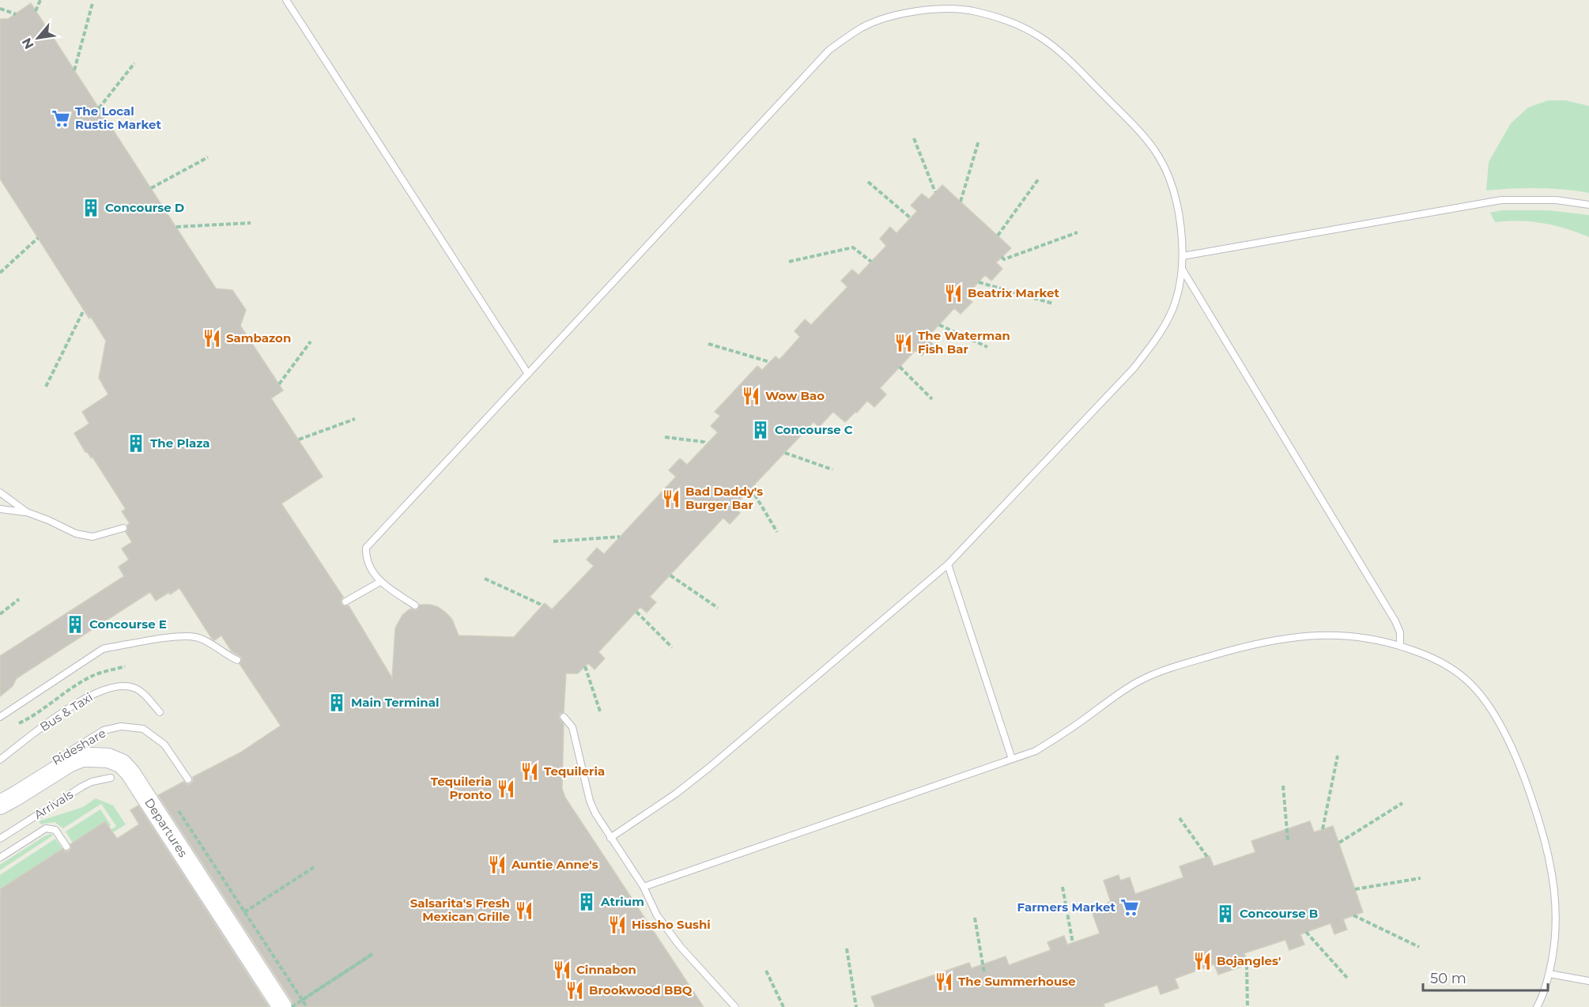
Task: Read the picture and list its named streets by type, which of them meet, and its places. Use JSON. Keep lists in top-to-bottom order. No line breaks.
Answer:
{"streets":{"main road":["Departures"],"lane":["Bus & Taxi","Rideshare","Arrivals"]},"places":{"supermarket":["The Local Rustic Market","Farmers Market"],"building":["Concourse D","Concourse C","The Plaza","Concourse E","Main Terminal","Atrium","Concourse B"],"restaurant":["Beatrix Market","Sambazon","The Waterman Fish Bar","Wow Bao","Bad Daddy's Burger Bar","Tequileria","Tequileria Pronto","Auntie Anne's","Salsarita's Fresh Mexican Grille","Hissho Sushi","Bojangles'","Cinnabon","The Summerhouse","Brookwood BBQ"]},"scale_bar":"50 m","north":"bottom left"}
